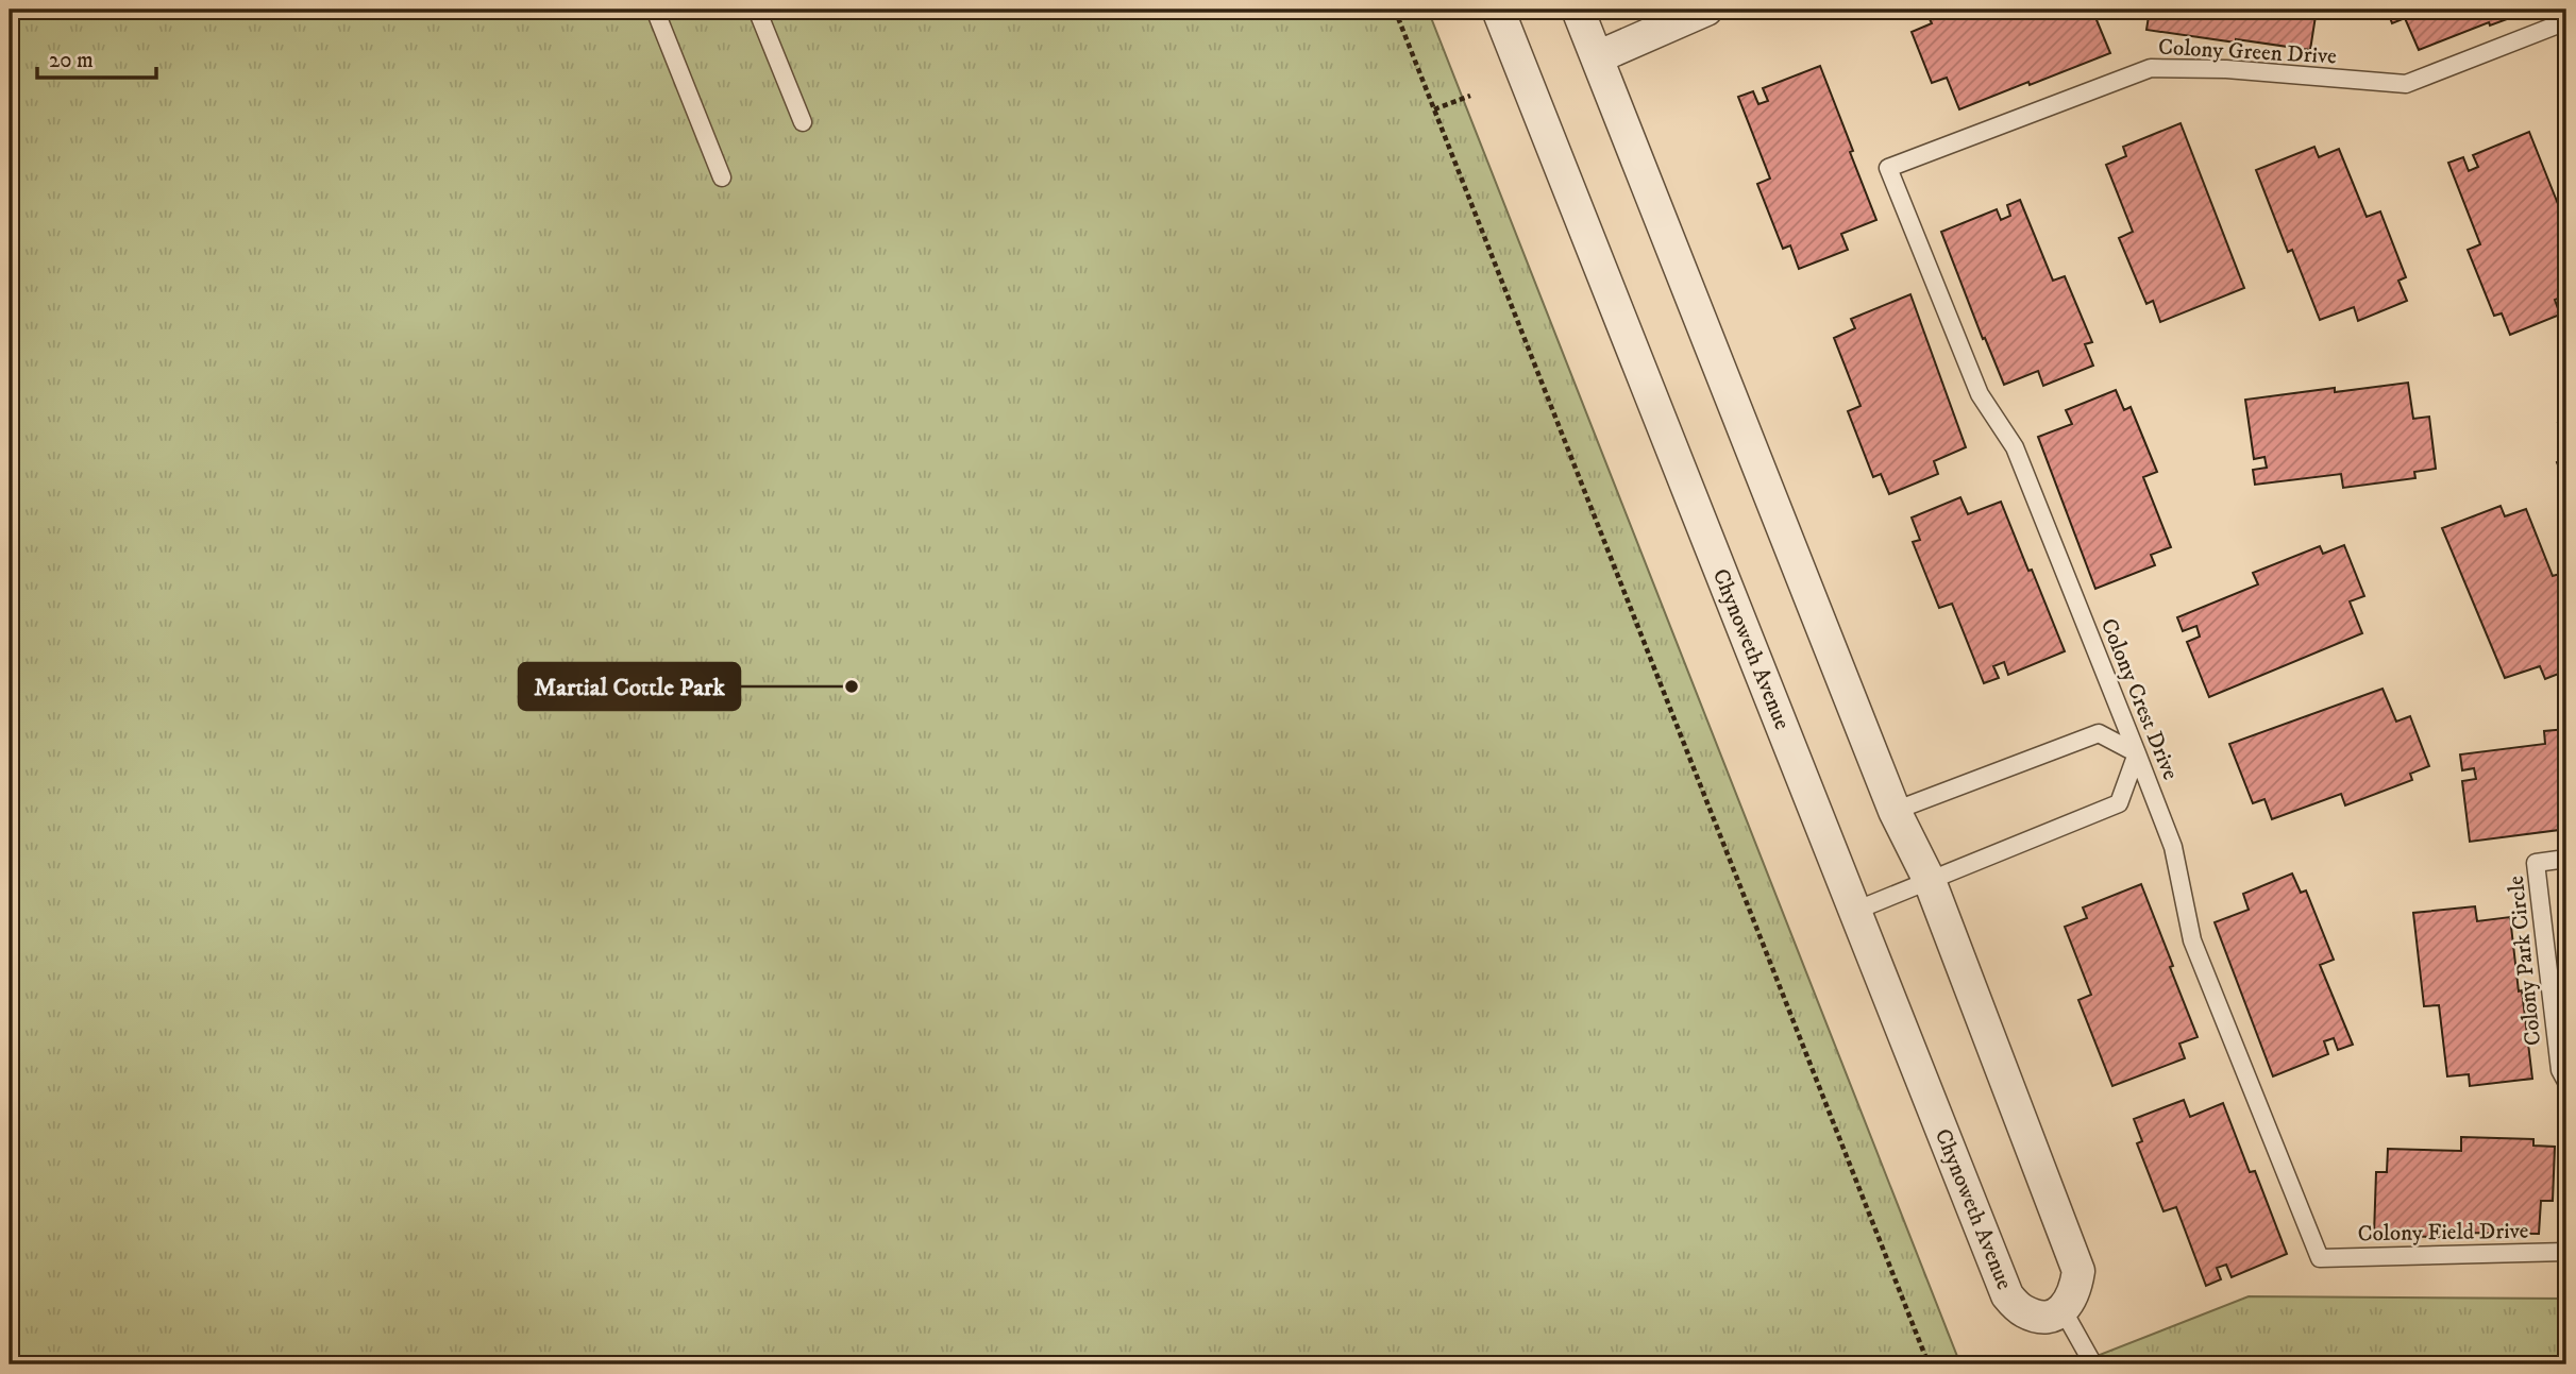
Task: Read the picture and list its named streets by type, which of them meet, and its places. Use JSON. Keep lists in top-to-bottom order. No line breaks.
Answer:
{"streets":{"street":["Chynoweth Avenue"],"lane":["Colony Green Drive","Colony Crest Drive","Colony Park Circle","Colony Field Drive"]},"crossings":[["Colony Green Drive","Colony Crest Drive"],["Colony Crest Drive","Colony Field Drive"]],"places":["Martial Cottle Park"],"scale_bar":"20 m"}
